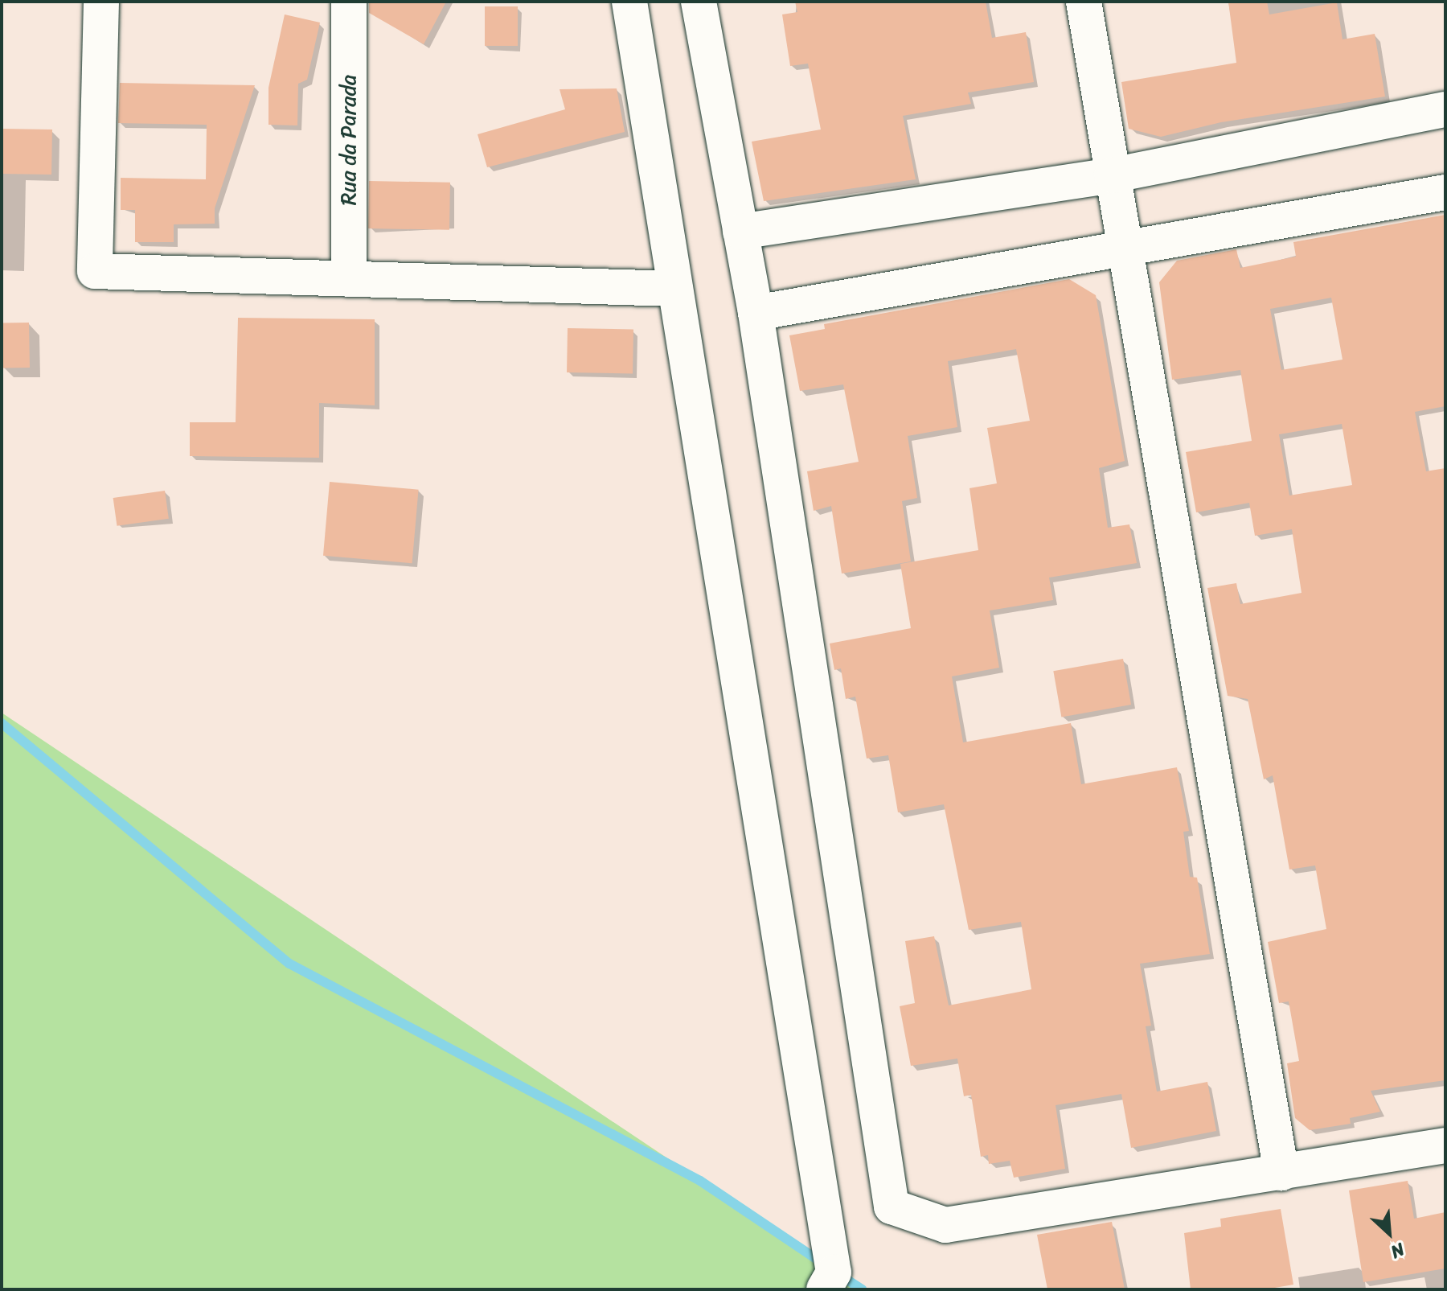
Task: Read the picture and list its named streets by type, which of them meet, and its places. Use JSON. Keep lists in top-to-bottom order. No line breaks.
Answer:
{"streets":{"street":["Rua da Parada"]},"north":"bottom right"}
